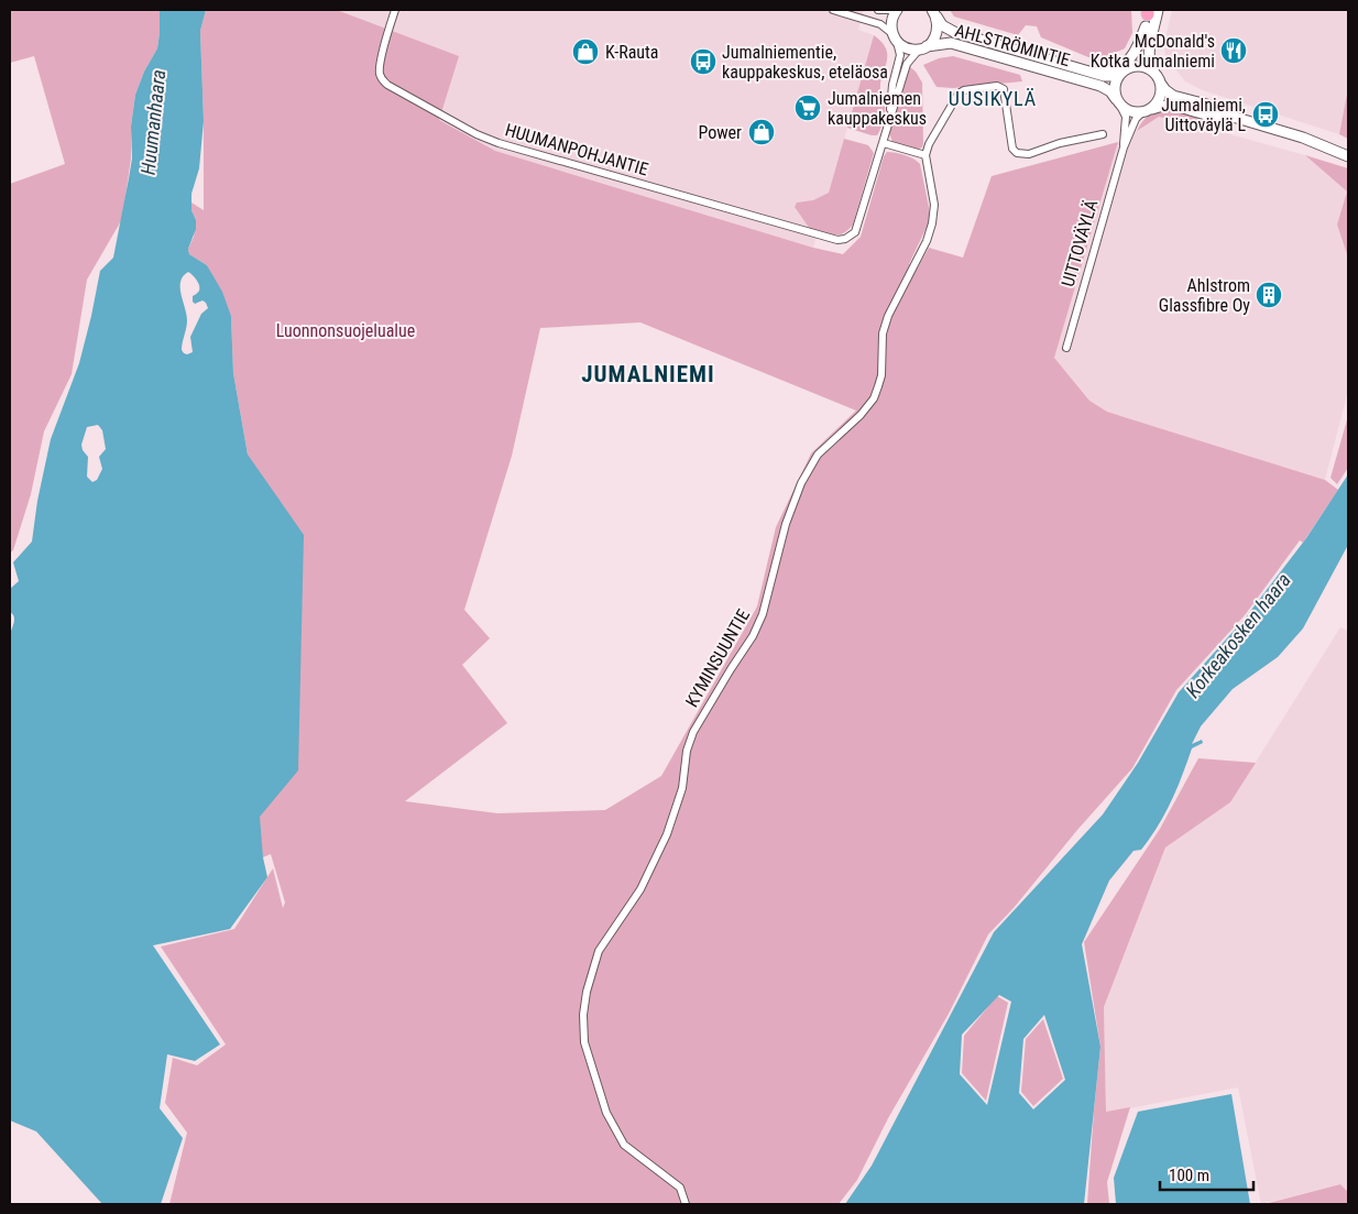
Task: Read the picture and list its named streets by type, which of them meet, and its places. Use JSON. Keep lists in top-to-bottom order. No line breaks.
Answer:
{"streets":{"street":["AHLSTRÖMINTIE","HUUMANPOHJANTIE","UITTOVÄYLÄ","KYMINSUUNTIE"]},"crossings":[["AHLSTRÖMINTIE","UITTOVÄYLÄ"]],"districts":["UUSIKYLÄ","JUMALNIEMI"],"water":["Huumanhaara","Korkeakosken haara"],"parks":["Luonnonsuojelualue"],"places":{"restaurant":["McDonald's Kotka Jumalniemi"],"shop":["K-Rauta","Power"],"bus stop":["Jumalniementie, kauppakeskus, eteläosa","Jumalniemi, Uittoväylä L"],"supermarket":["Jumalniemen kauppakeskus"],"building":["Ahlstrom Glassfibre Oy"]},"scale_bar":"100 m"}
